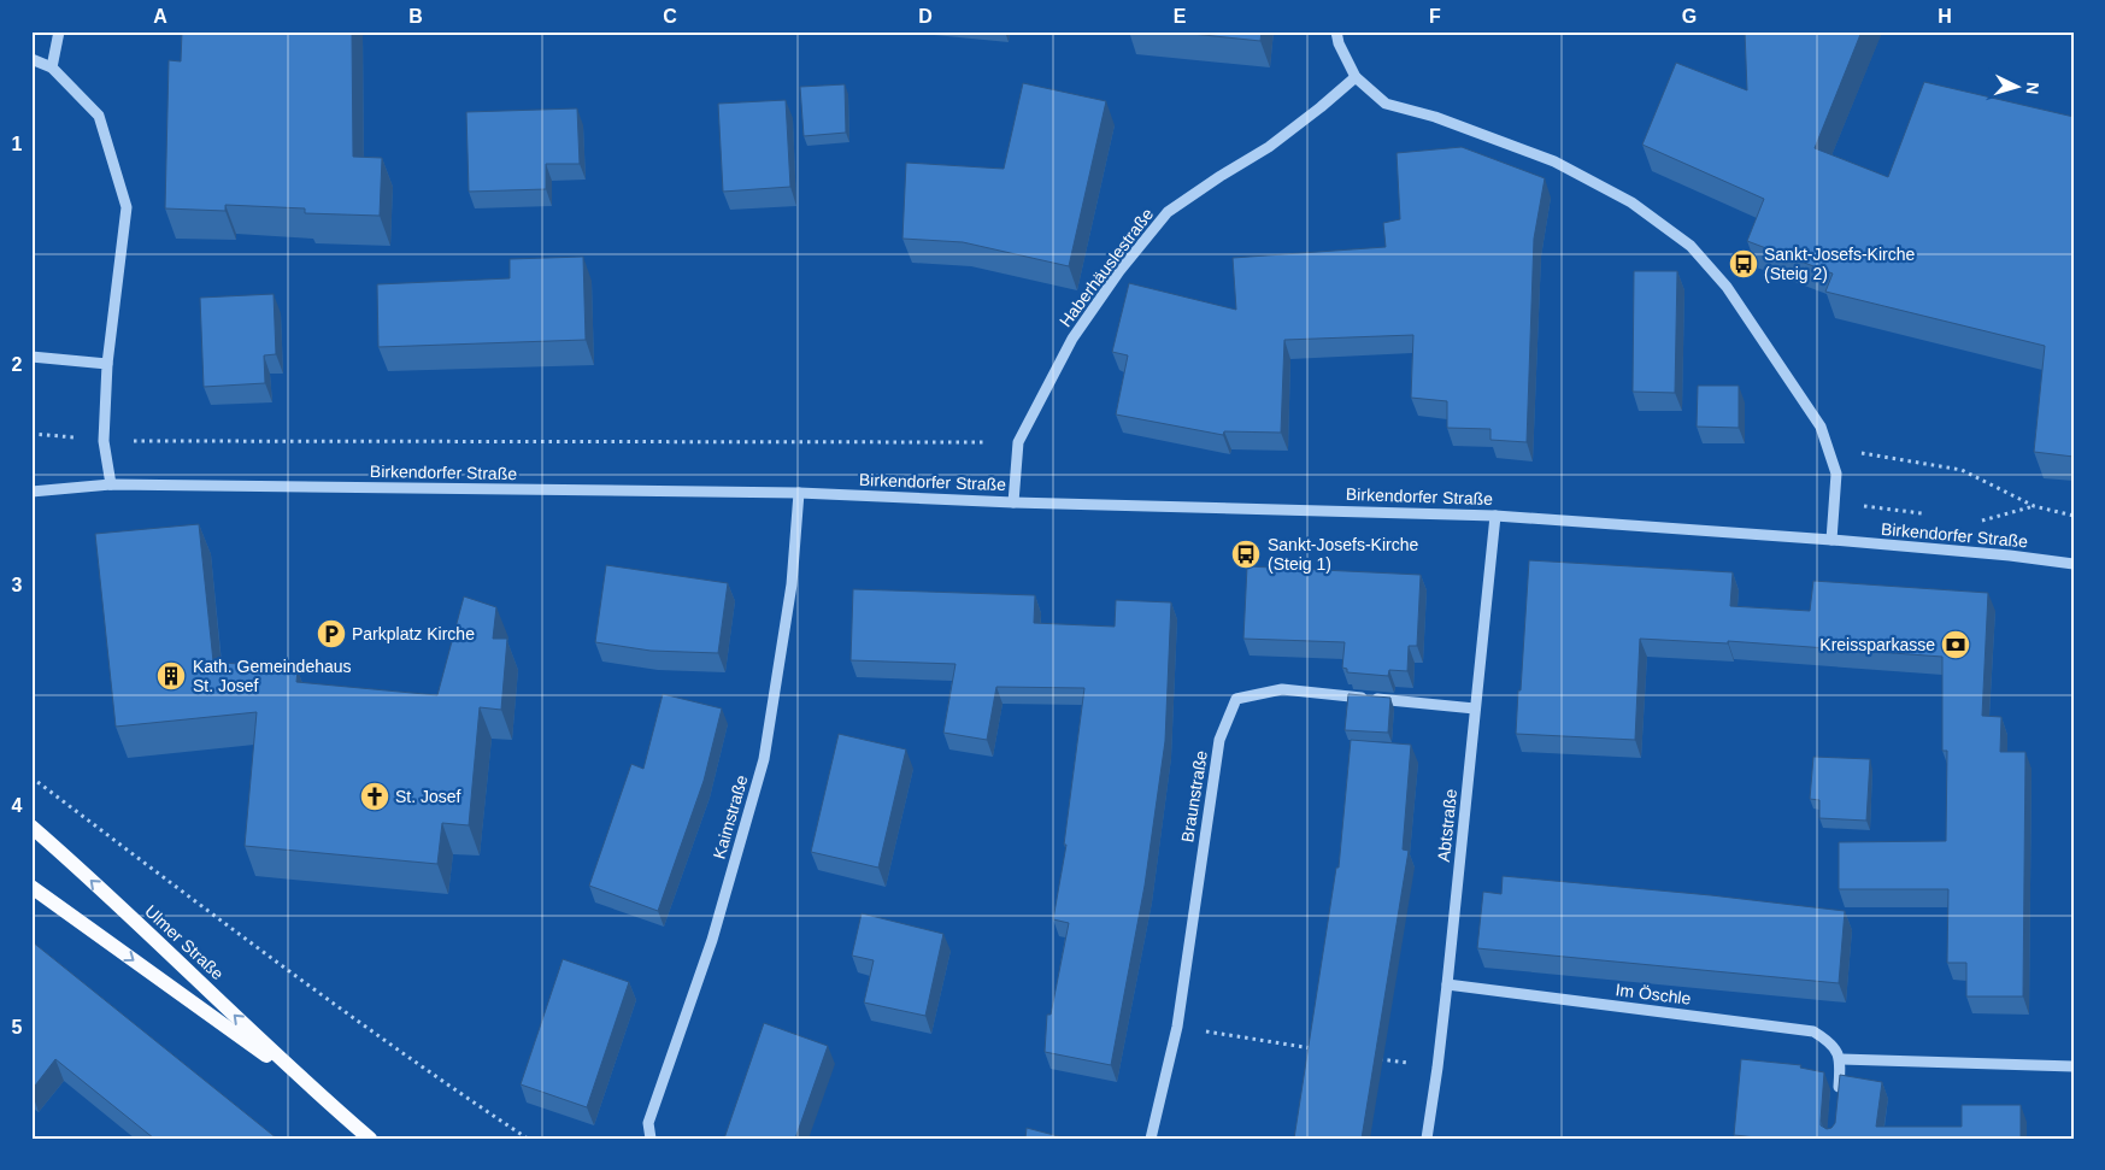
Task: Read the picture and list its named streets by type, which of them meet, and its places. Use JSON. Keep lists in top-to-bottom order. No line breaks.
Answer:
{"streets":{"main road":["Ulmer Straße"],"street":["Haberhäuslestraße","Birkendorfer Straße","Braunstraße","Kaimstraße","Abtstraße","Im Öschle"]},"crossings":[["Haberhäuslestraße","Birkendorfer Straße"],["Birkendorfer Straße","Kaimstraße"],["Birkendorfer Straße","Abtstraße"],["Braunstraße","Abtstraße"],["Abtstraße","Im Öschle"]],"places":{"bus stop":["Sankt-Josefs-Kirche (Steig 2)","Sankt-Josefs-Kirche (Steig 1)"],"parking":["Parkplatz Kirche"],"bank":["Kreissparkasse"],"building":["Kath. Gemeindehaus St. Josef"],"church":["St. Josef"]},"north":"right","grid":{"columns":["A","B","C","D","E","F","G","H"],"rows":["1","2","3","4","5"]}}
